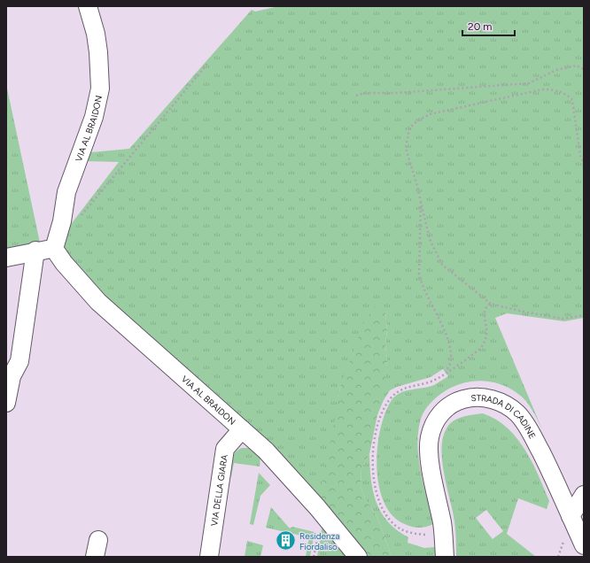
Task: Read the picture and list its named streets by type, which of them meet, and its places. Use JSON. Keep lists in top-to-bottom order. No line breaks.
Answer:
{"streets":{"street":["VIA AL BRAIDON","STRADA DI CADINE","VIA DELLA GIARA"]},"crossings":[["VIA AL BRAIDON","VIA DELLA GIARA"]],"places":{"building":["Residenza Fiordaliso"]},"scale_bar":"20 m"}
